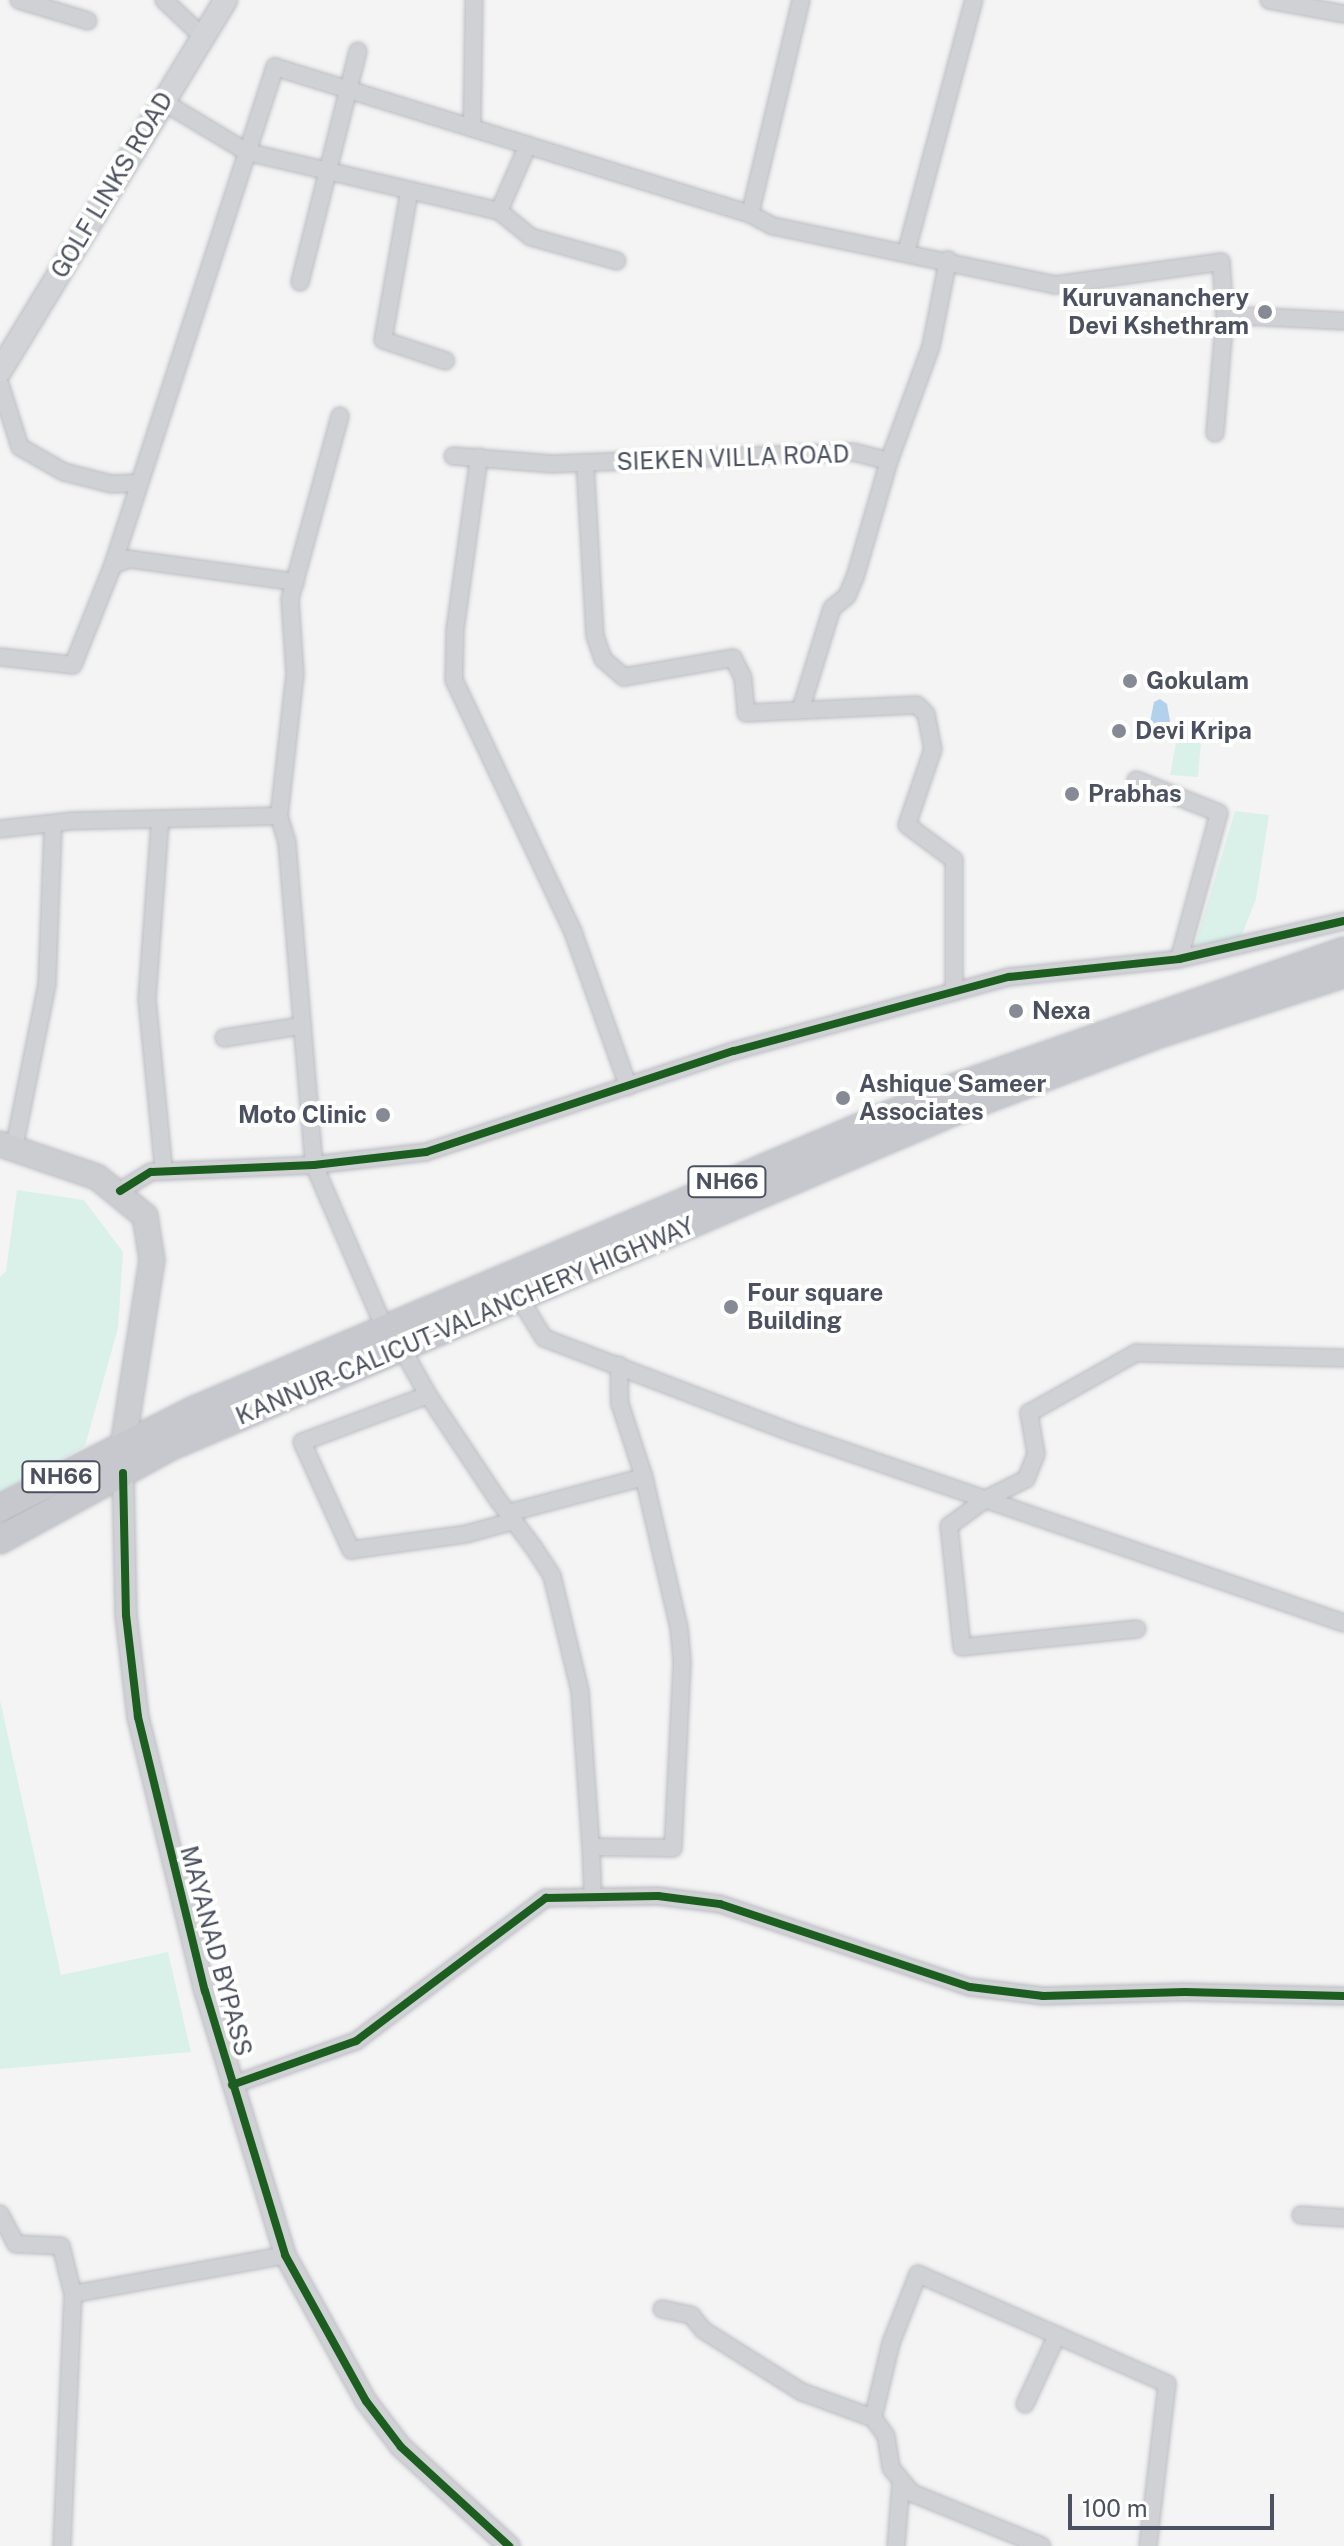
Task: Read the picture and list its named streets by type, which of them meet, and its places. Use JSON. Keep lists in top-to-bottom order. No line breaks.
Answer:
{"streets":{"highway":["NH66","KANNUR-CALICUT-VALANCHERY HIGHWAY"],"main road":["GOLF LINKS ROAD"],"street":["SIEKEN VILLA ROAD","MAYANAD BYPASS"]},"crossings":[["KANNUR-CALICUT-VALANCHERY HIGHWAY","MAYANAD BYPASS"]],"places":["Kuruvananchery Devi Kshethram","Gokulam","Devi Kripa","Prabhas","Nexa","Ashique Sameer Associates","Moto Clinic","Four square Building"],"scale_bar":"100 m"}
